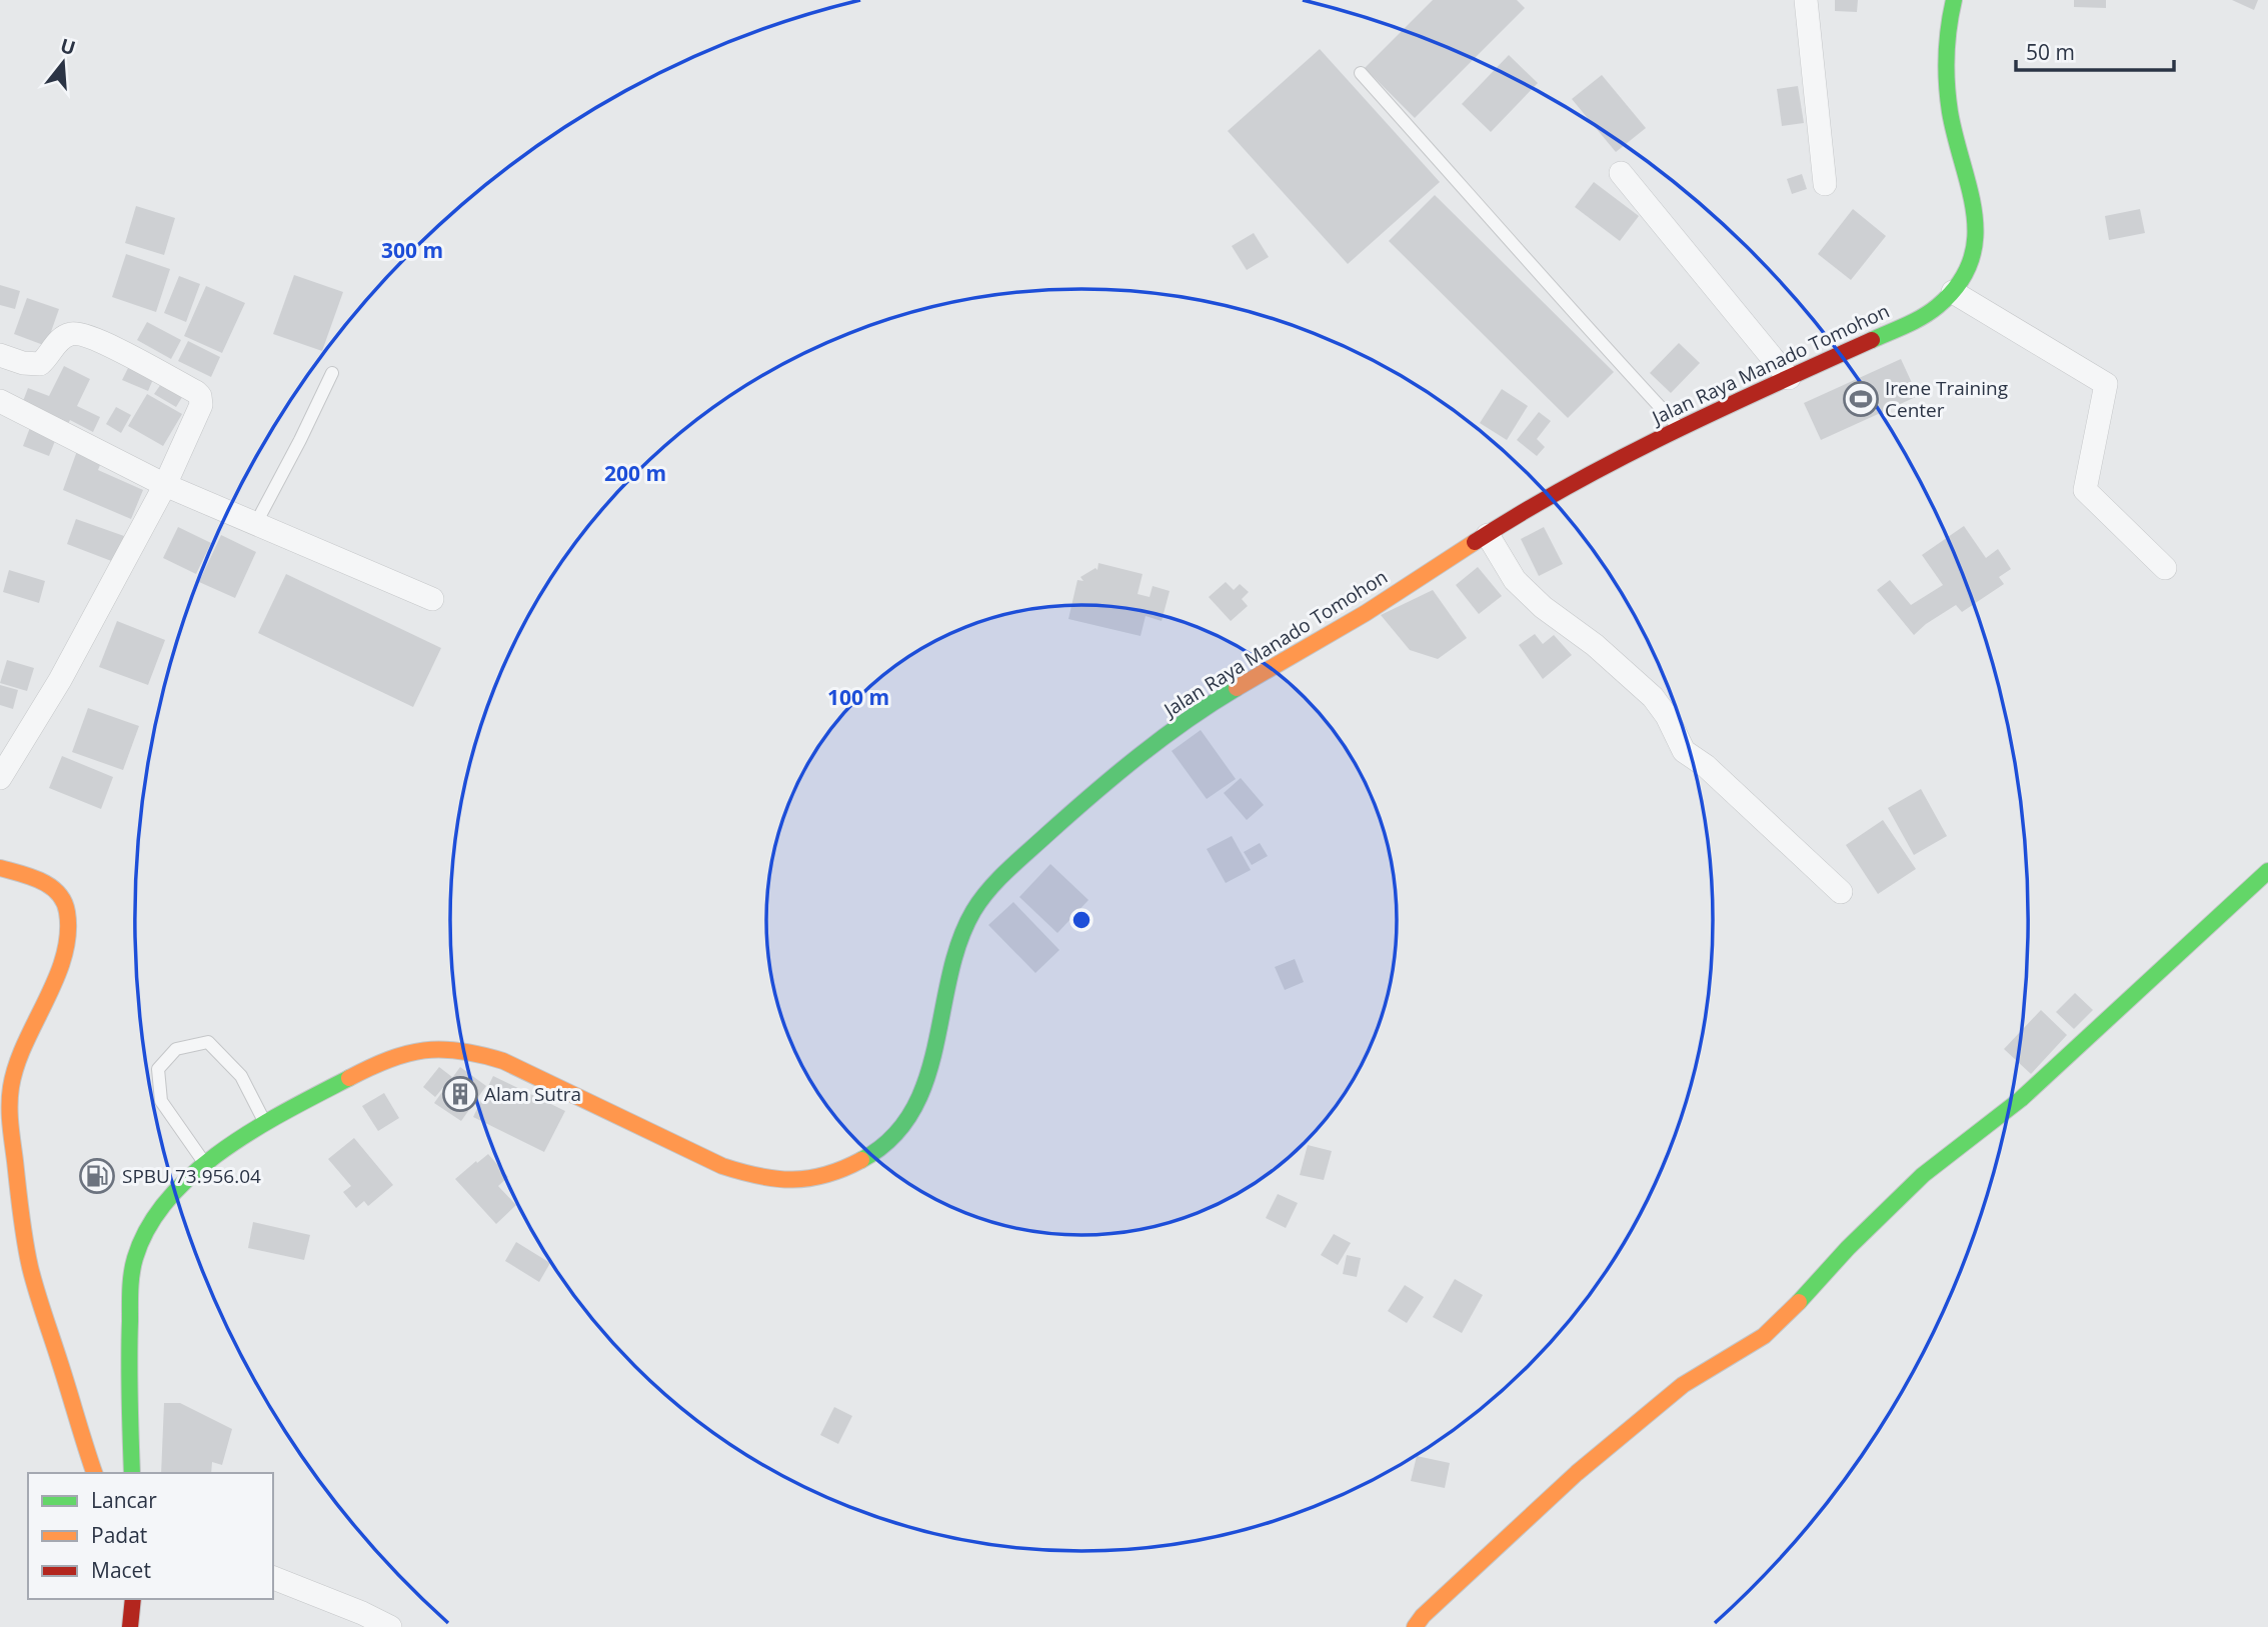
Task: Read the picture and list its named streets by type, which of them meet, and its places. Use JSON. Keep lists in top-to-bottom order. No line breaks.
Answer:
{"streets":{"main road":["Jalan Raya Manado Tomohon"]},"places":{"sports":["Irene Training Center"],"building":["Alam Sutra"],"fuel station":["SPBU 73.956.04"]},"legend":["Lancar","Padat","Macet"],"scale_bar":"50 m","north":"top","rings":["300 m","200 m","100 m"]}
